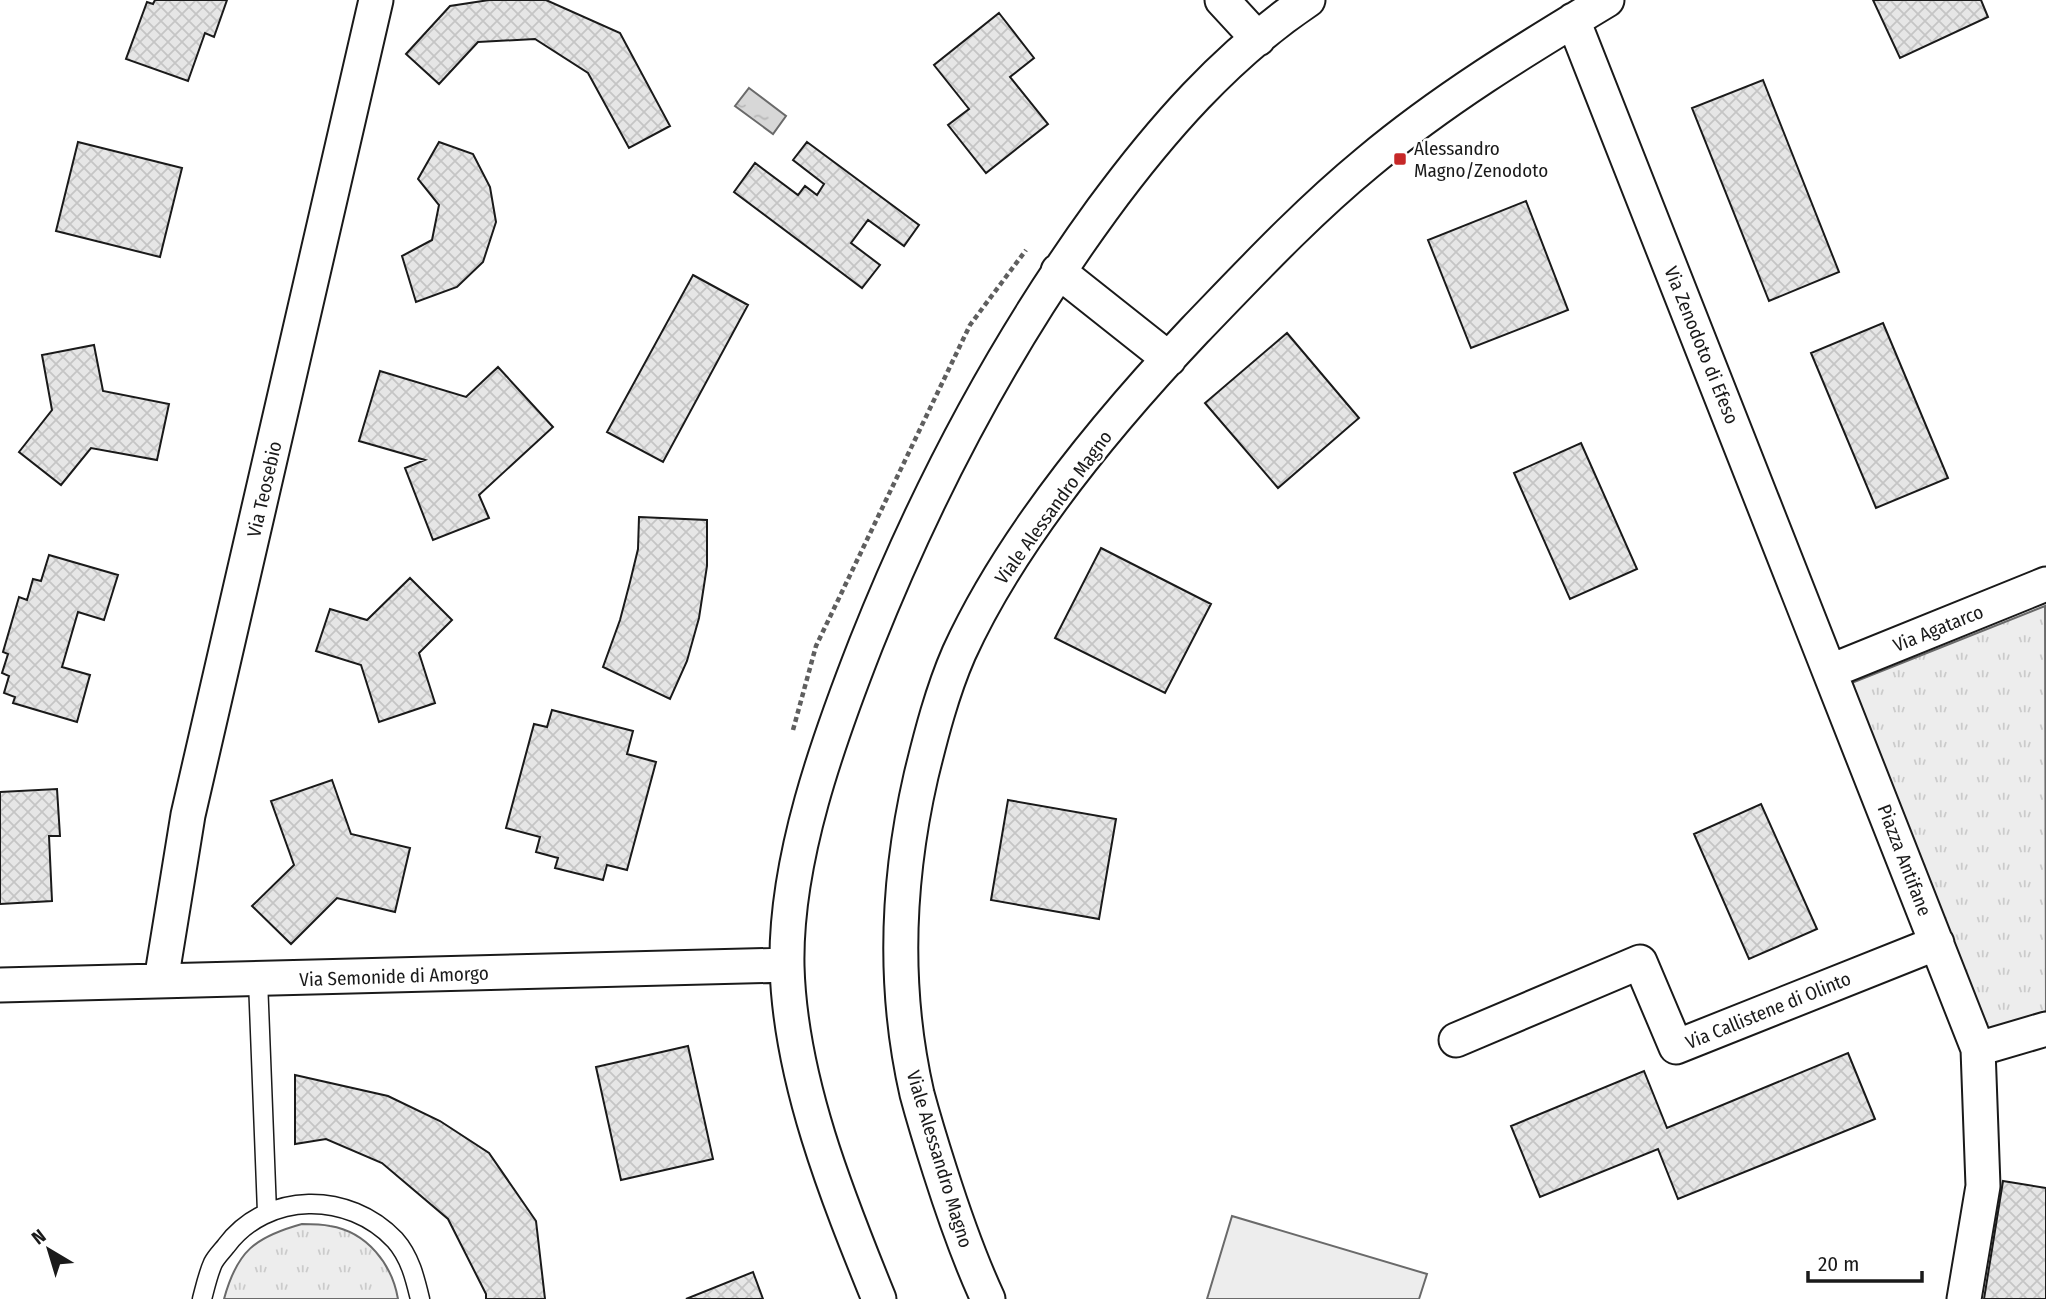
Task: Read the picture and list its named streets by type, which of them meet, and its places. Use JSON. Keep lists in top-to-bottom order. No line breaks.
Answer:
{"streets":{"street":["Via Zenodoto di Efeso","Via Teosebio","Viale Alessandro Magno","Via Agatarco","Piazza Antifane","Via Semonide di Amorgo","Via Callistene di Olinto"]},"crossings":[["Via Zenodoto di Efeso","Viale Alessandro Magno"],["Via Zenodoto di Efeso","Via Agatarco"],["Via Zenodoto di Efeso","Piazza Antifane"],["Via Teosebio","Via Semonide di Amorgo"],["Via Agatarco","Piazza Antifane"],["Piazza Antifane","Via Callistene di Olinto"]],"places":{"transit":["Alessandro Magno/Zenodoto"]},"scale_bar":"20 m","north":"top left"}
